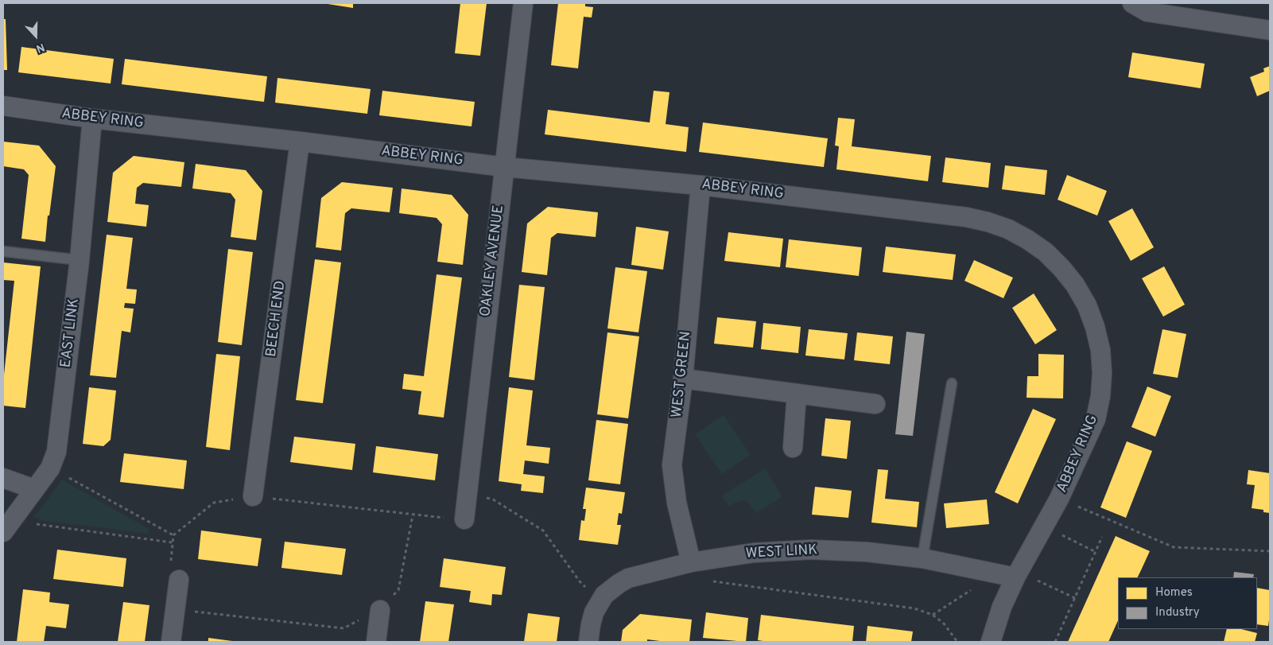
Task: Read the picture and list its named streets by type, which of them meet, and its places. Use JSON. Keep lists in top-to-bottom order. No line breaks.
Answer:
{"streets":{"street":["ABBEY RING","OAKLEY AVENUE","BEECH END","EAST LINK","WEST GREEN","WEST LINK"]},"crossings":[["ABBEY RING","OAKLEY AVENUE"],["ABBEY RING","BEECH END"],["ABBEY RING","EAST LINK"],["ABBEY RING","WEST GREEN"],["ABBEY RING","WEST LINK"],["WEST GREEN","WEST LINK"]],"legend":["Homes","Industry"],"north":"bottom"}
